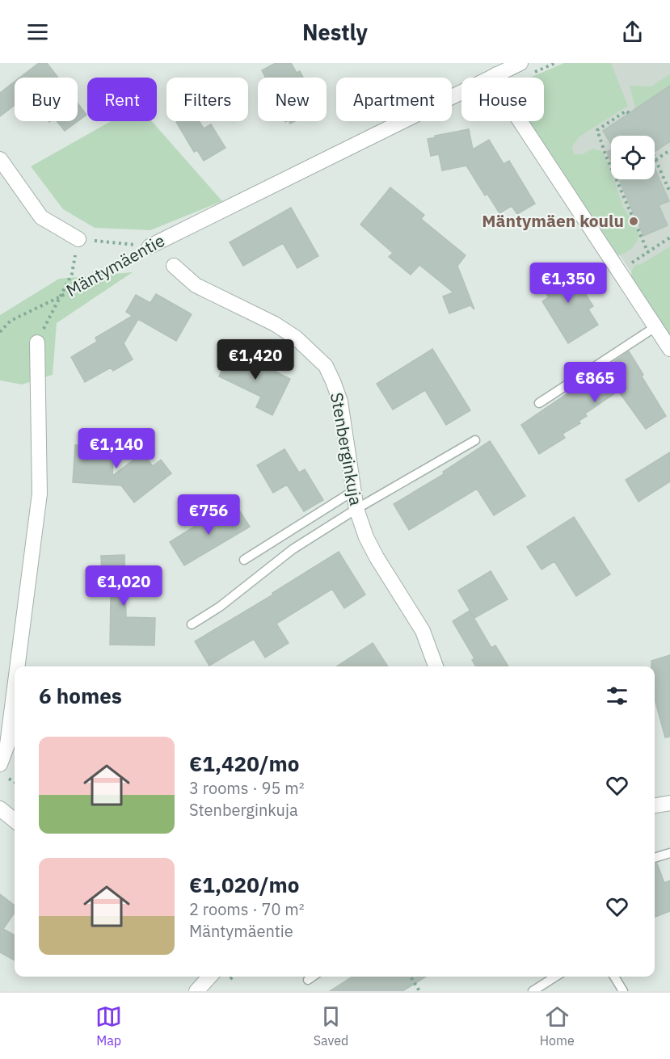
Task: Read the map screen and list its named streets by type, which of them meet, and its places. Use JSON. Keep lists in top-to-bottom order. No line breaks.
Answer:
{"streets":{"street":["Mäntymäentie","Stenberginkuja"]},"places":["Mäntymäen koulu"],"page":{"header":"Nestly","chip":["Buy","Rent","Filters","New","Apartment","House"],"price":["€1,350","€1,420","€865","€1,140","€756","€1,020"],"heading":"6 homes","list":[{"name":"€1,420/mo","note":"3 rooms · 95 m² · Stenberginkuja"},{"name":"€1,020/mo","note":"2 rooms · 70 m² · Mäntymäentie"}],"tabs":["Map","Saved","Home"]}}
